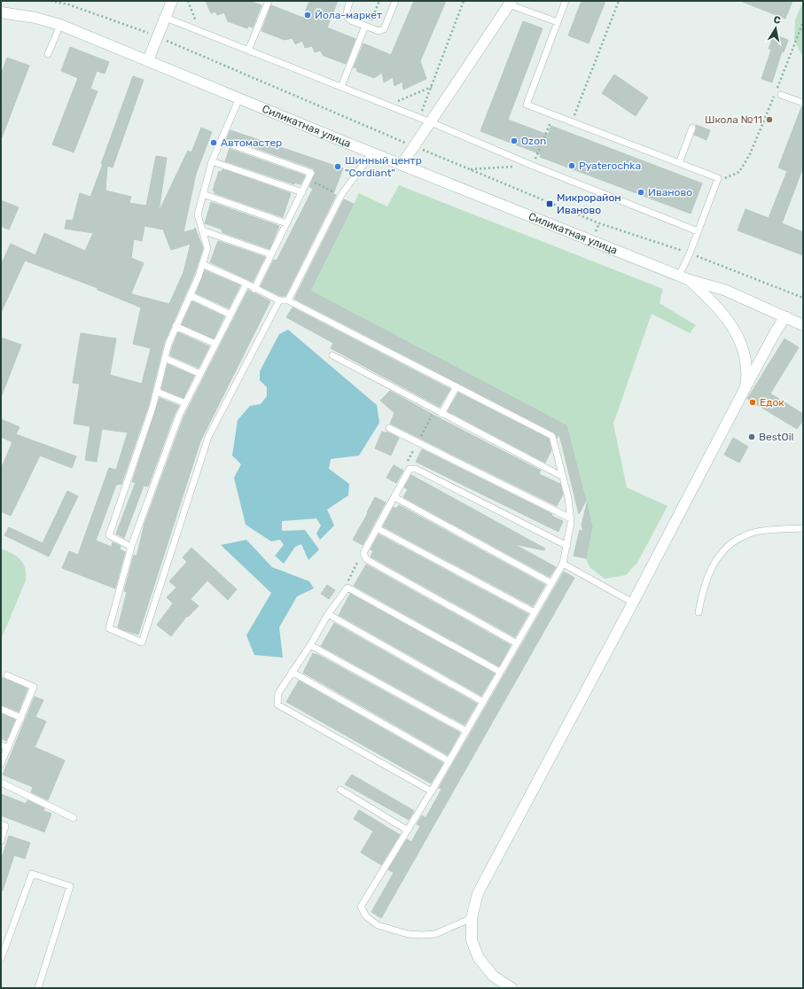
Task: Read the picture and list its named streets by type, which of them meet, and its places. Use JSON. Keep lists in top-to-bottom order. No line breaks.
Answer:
{"streets":{"street":["Силикатная улица"]},"places":{"other":["Йола-маркет","Школа №11","Ozon","Автомастер","Pyaterochka","Шинный центр \"Cordiant\"","Иваново","Едок","BestOil"],"transit":["Микрорайон Иваново"]},"north":"top"}
